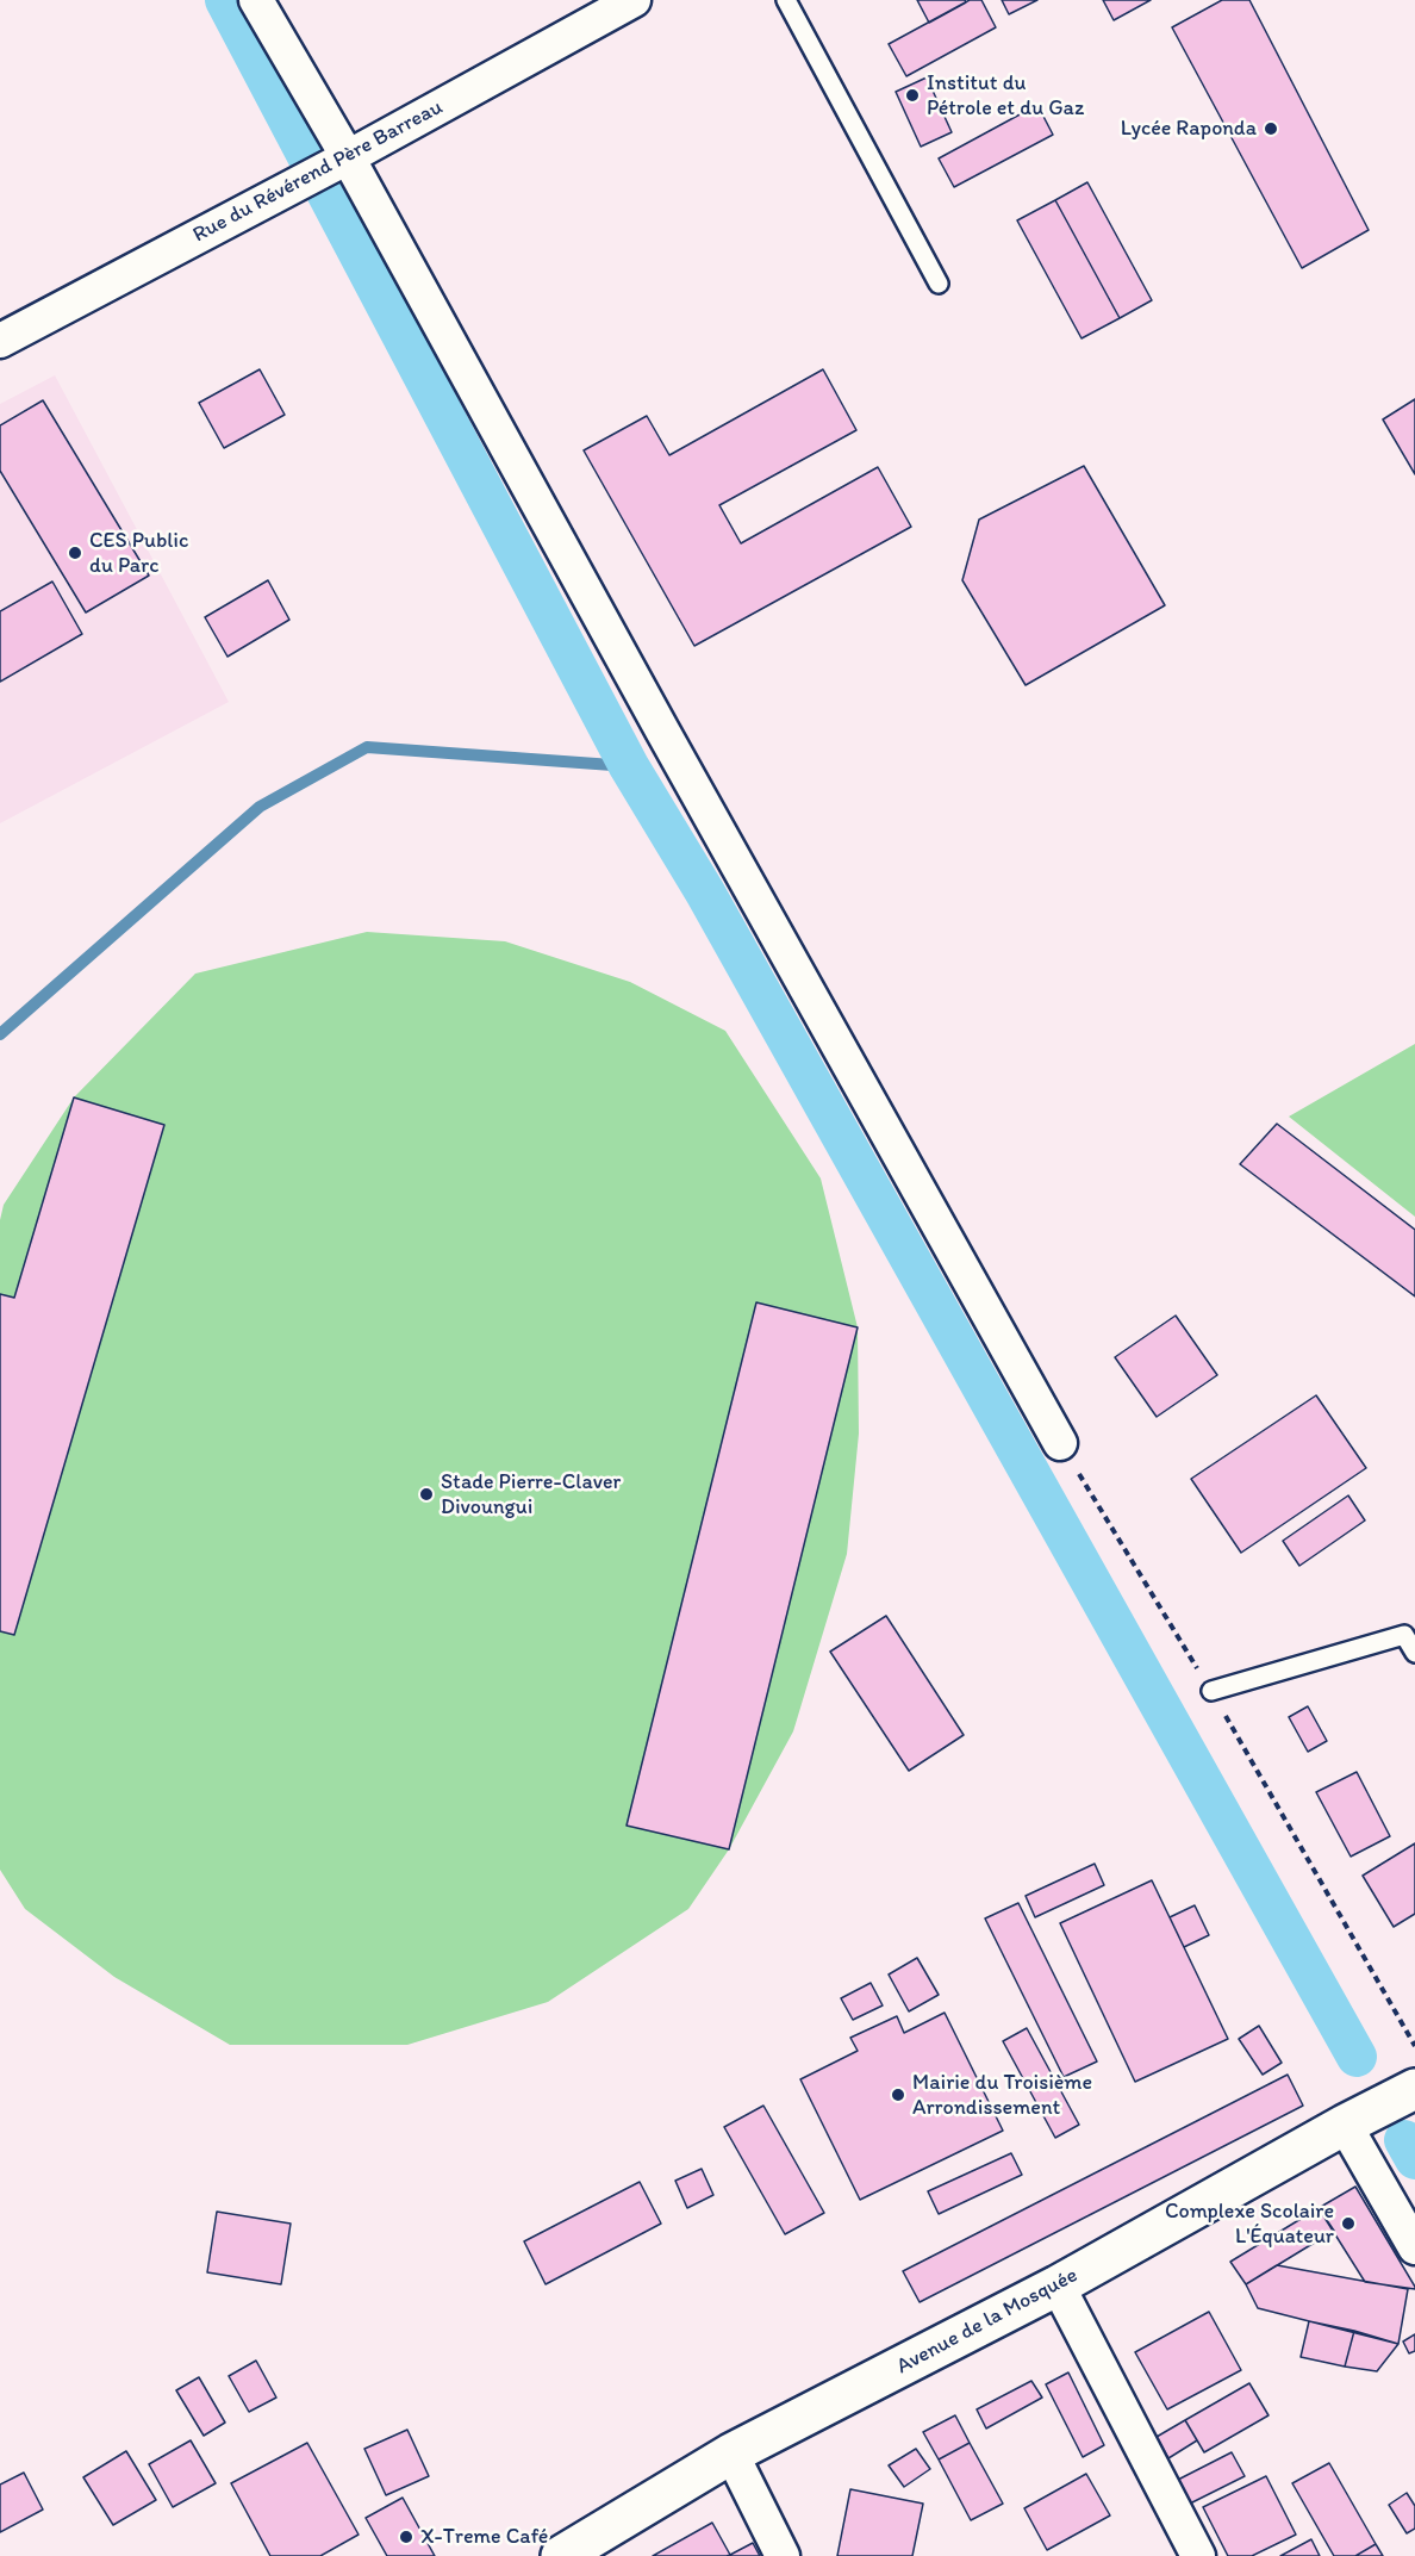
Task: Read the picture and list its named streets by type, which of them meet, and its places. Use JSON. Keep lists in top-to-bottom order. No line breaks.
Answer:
{"streets":{"street":["Rue du Révérend Père Barreau","Avenue de la Mosquée"]},"places":["Institut du Pétrole et du Gaz","Lycée Raponda","CES Public du Parc","Stade Pierre-Claver Divoungui","Mairie du Troisième Arrondissement","Complexe Scolaire L'Équateur","X-Treme Café"]}
